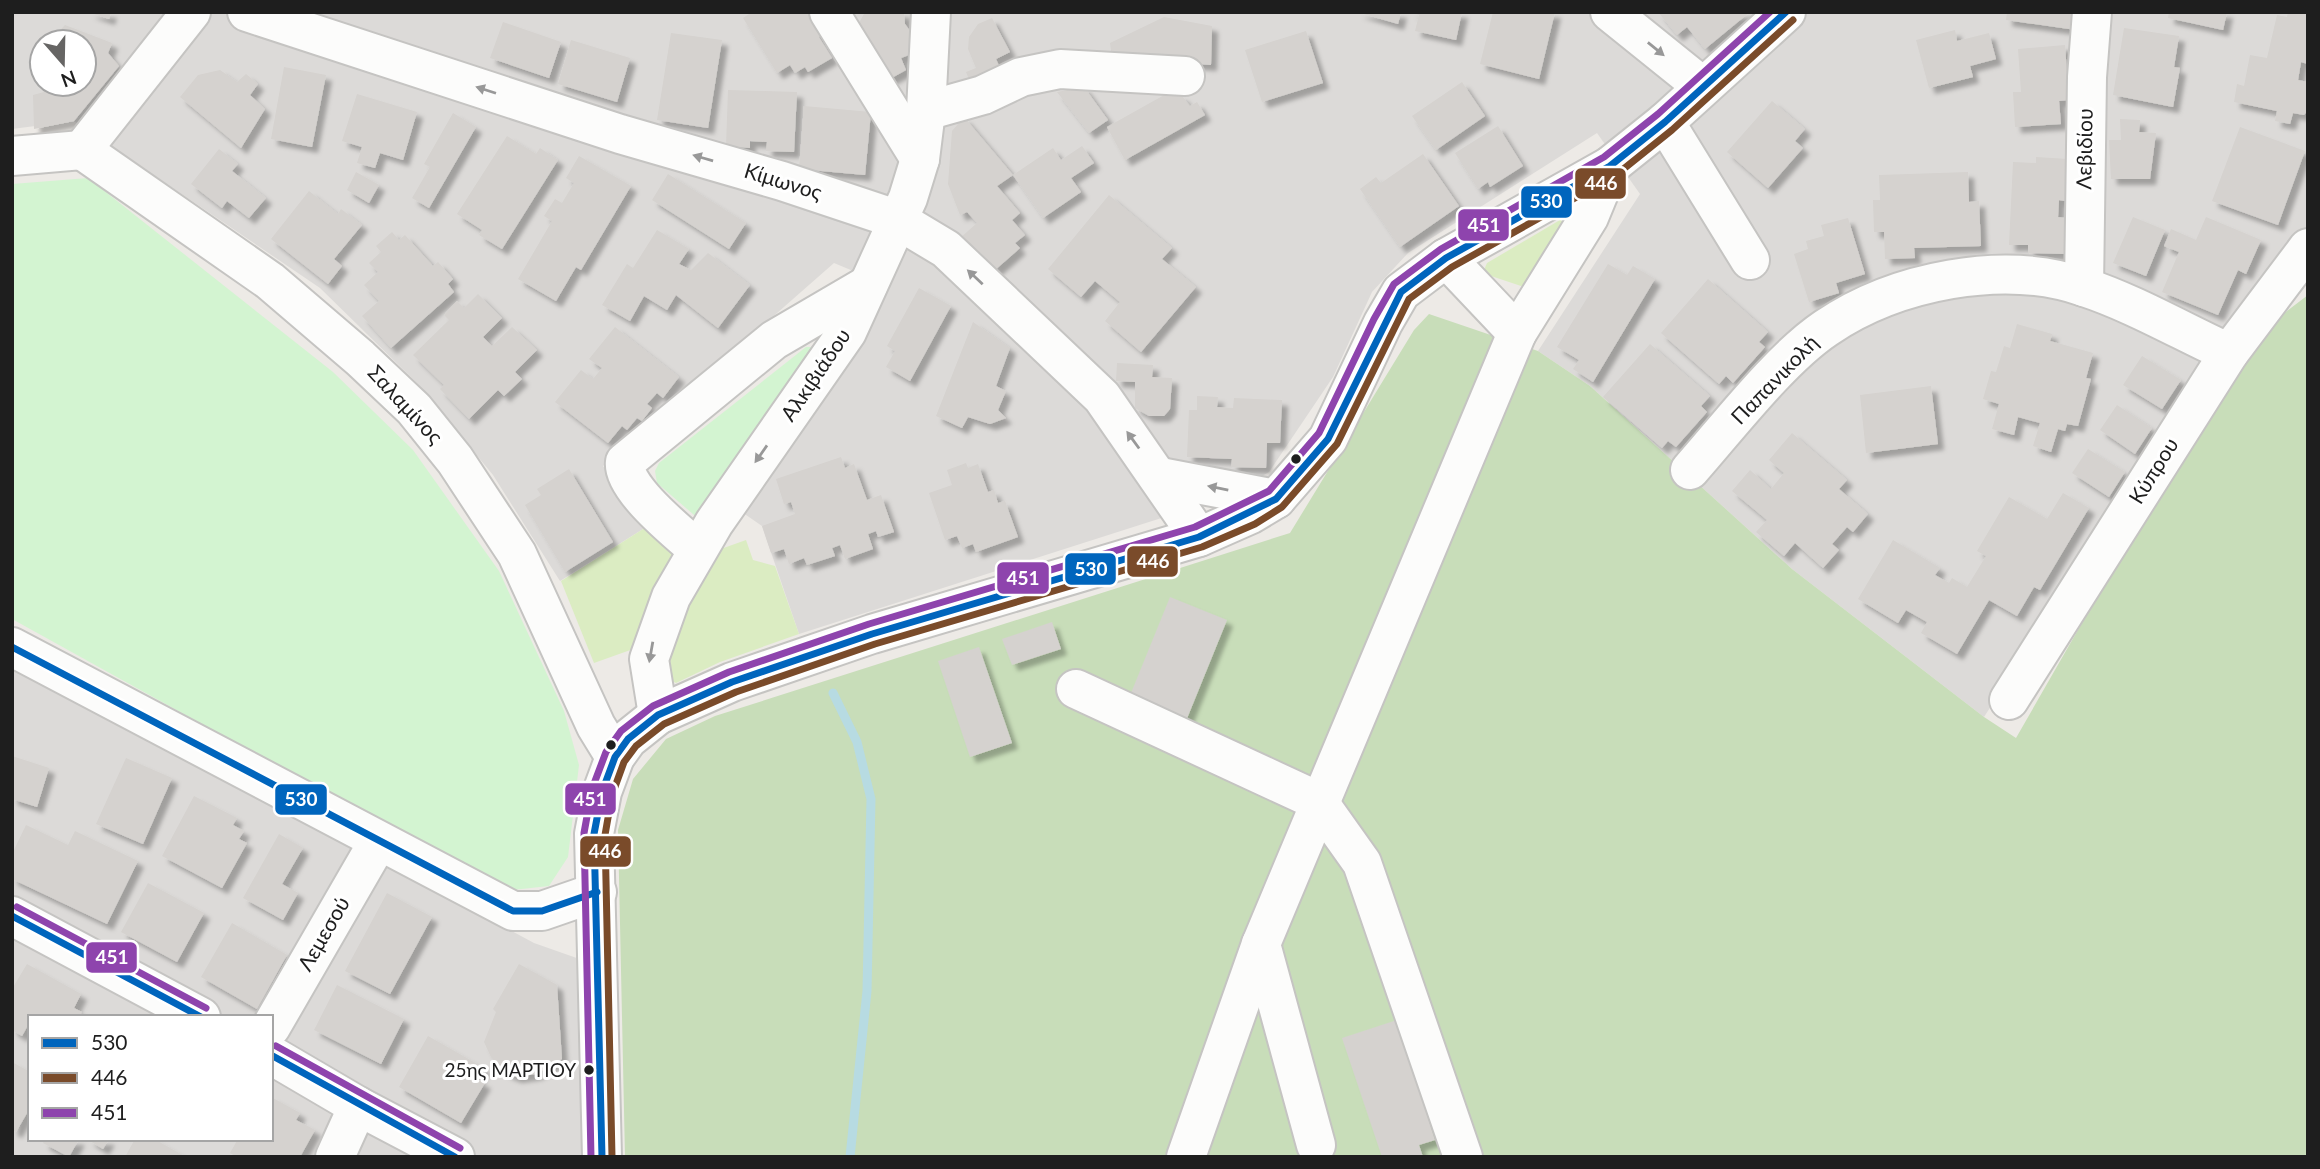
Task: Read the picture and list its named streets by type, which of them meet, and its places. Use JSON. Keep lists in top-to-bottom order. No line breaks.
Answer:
{"streets":{"street":["Λεβιδίου","Κίμωνος","Αλκιβιάδου","Παπανικολή","Σαλαμίνος","Κύπρου","Λεμεσού"]},"crossings":[["Λεβιδίου","Παπανικολή"],["Κίμωνος","Αλκιβιάδου"],["Παπανικολή","Κύπρου"]],"one_way":["Κίμωνος","Αλκιβιάδου"],"places":["25ης ΜΑΡΤΙΟΥ"],"lines":["transit line 530","transit line 451","transit line 446"],"legend":["530","446","451"],"north":"bottom"}
